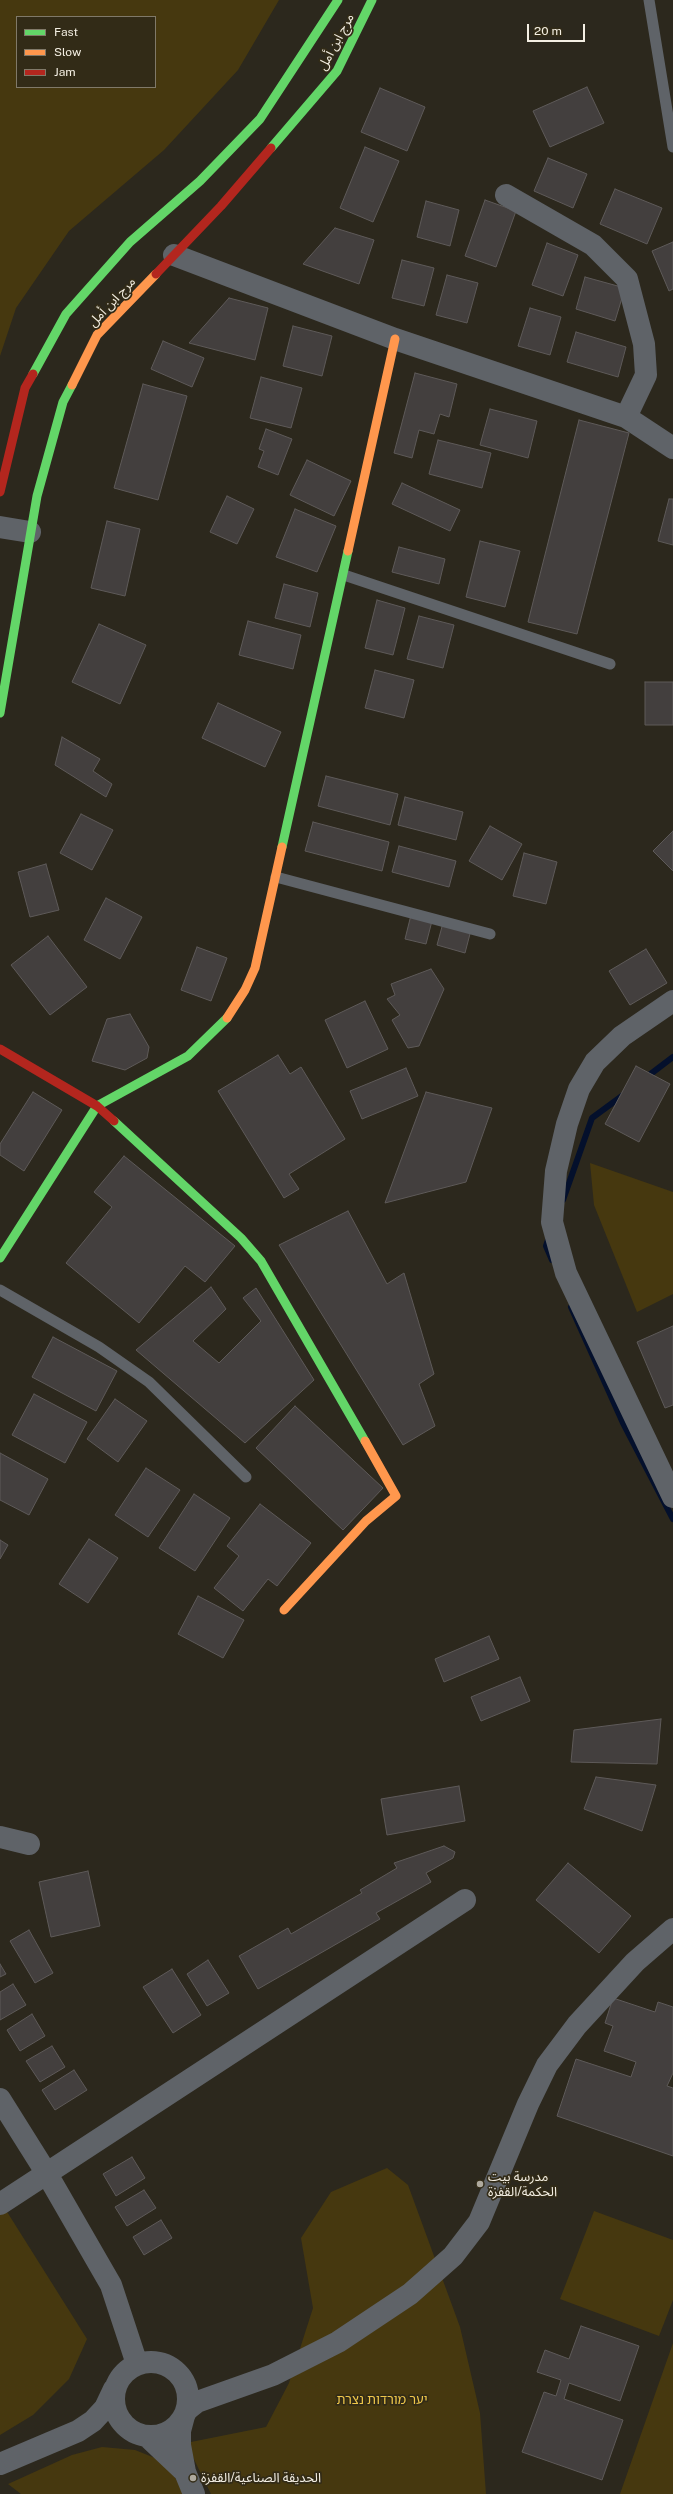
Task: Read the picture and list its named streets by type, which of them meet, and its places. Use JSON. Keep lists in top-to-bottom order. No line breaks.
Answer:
{"streets":{"street":["مرج ابن أمل"]},"parks":["יער מורדות נצרת"],"places":["مدرسة بيت الحكمة/القفزة","الحديقة الصناعية/القفزة"],"legend":["Fast","Slow","Jam"],"scale_bar":"20 m"}
